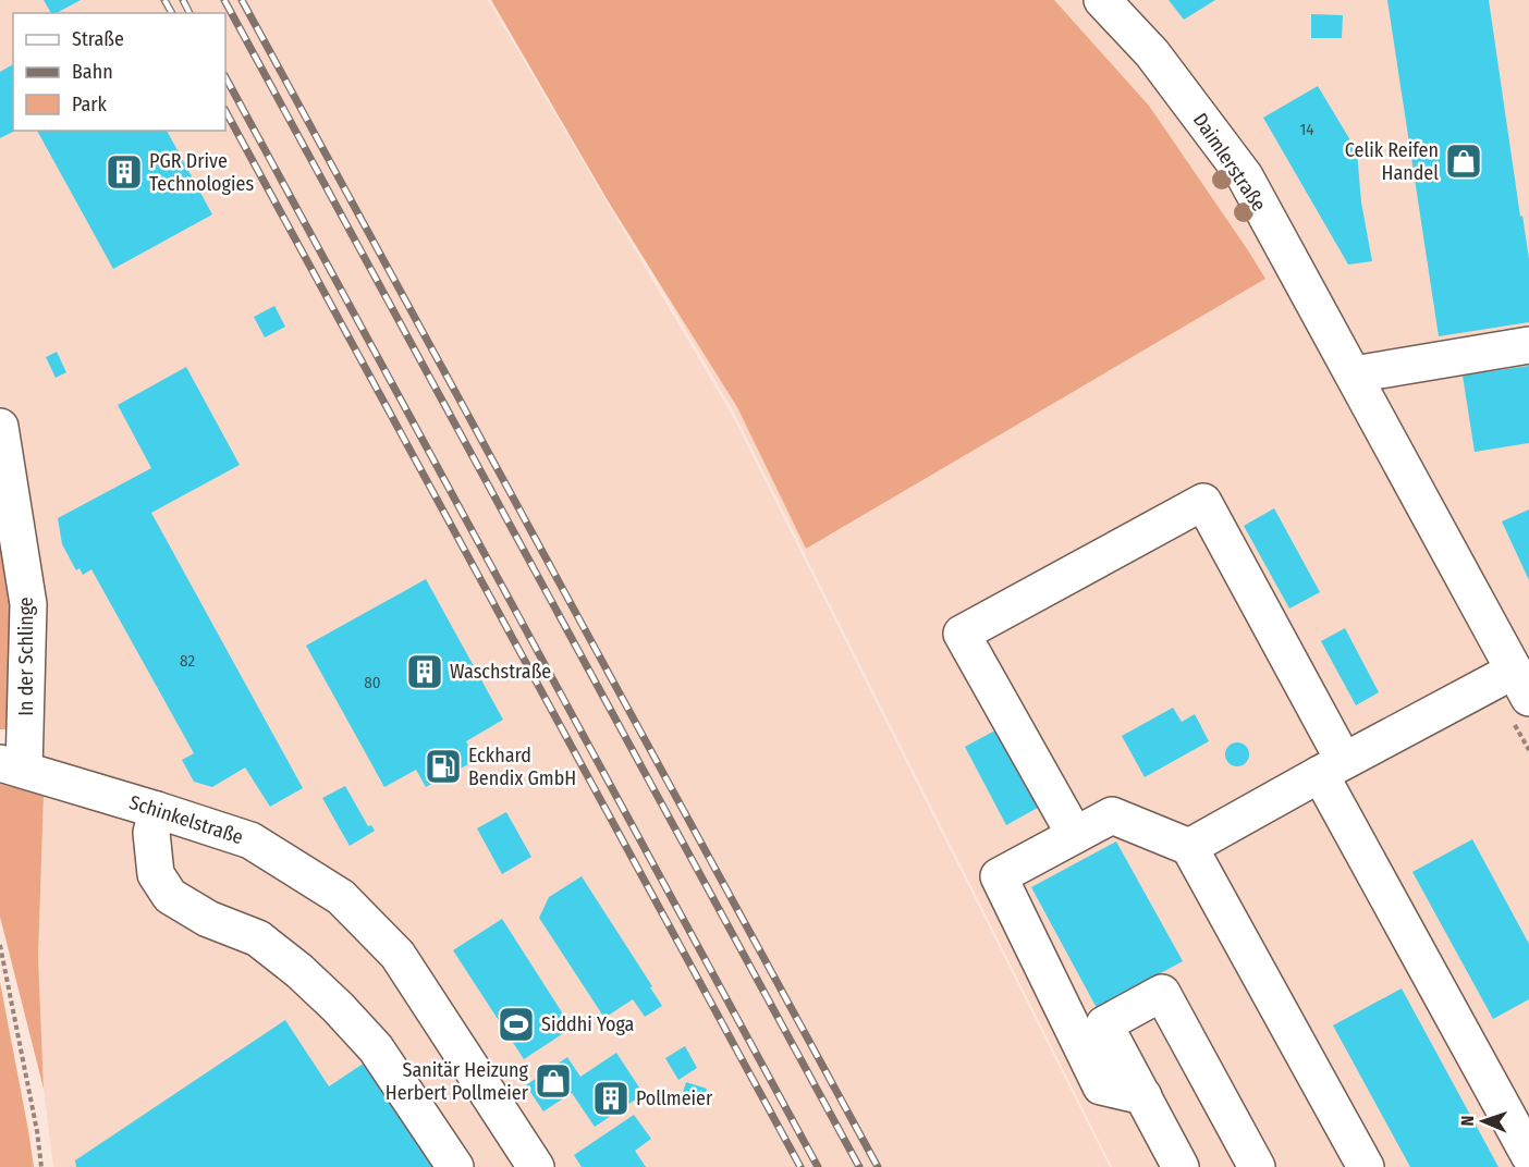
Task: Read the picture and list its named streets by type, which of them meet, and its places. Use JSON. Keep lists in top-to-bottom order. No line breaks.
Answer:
{"streets":{"street":["Daimlerstraße","In der Schlinge","Schinkelstraße"]},"crossings":[["In der Schlinge","Schinkelstraße"]],"places":{"shop":["Celik Reifen Handel","Sanitär Heizung Herbert Pollmeier"],"building":["PGR Drive Technologies","Waschstraße","Pollmeier"],"fuel station":["Eckhard Bendix GmbH"],"sports":["Siddhi Yoga"]},"house_numbers":["14","82","80"],"legend":["Straße","Bahn","Park"],"north":"left"}
